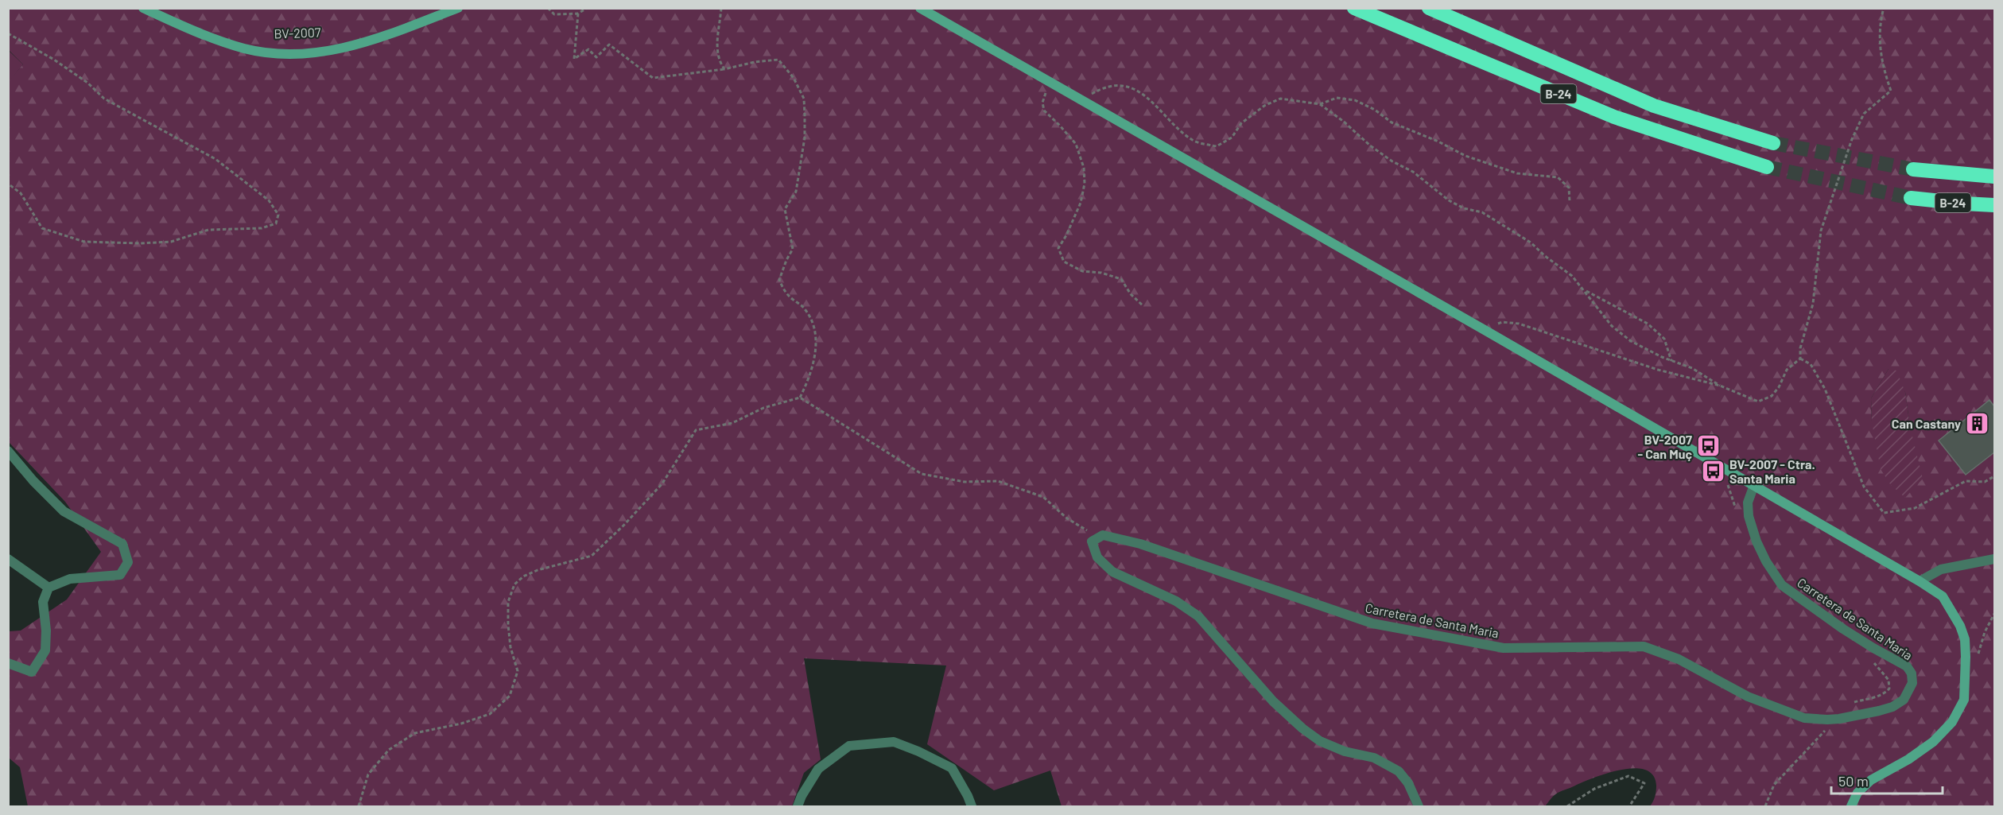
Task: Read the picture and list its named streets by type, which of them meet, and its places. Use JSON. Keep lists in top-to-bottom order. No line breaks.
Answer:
{"streets":{"highway":["B-24"],"street":["BV-2007","Carretera de Santa Maria"]},"places":{"building":["Can Castany"],"bus stop":["BV-2007 - Can Muç","BV-2007 - Ctra. Santa Maria"]},"scale_bar":"50 m"}
